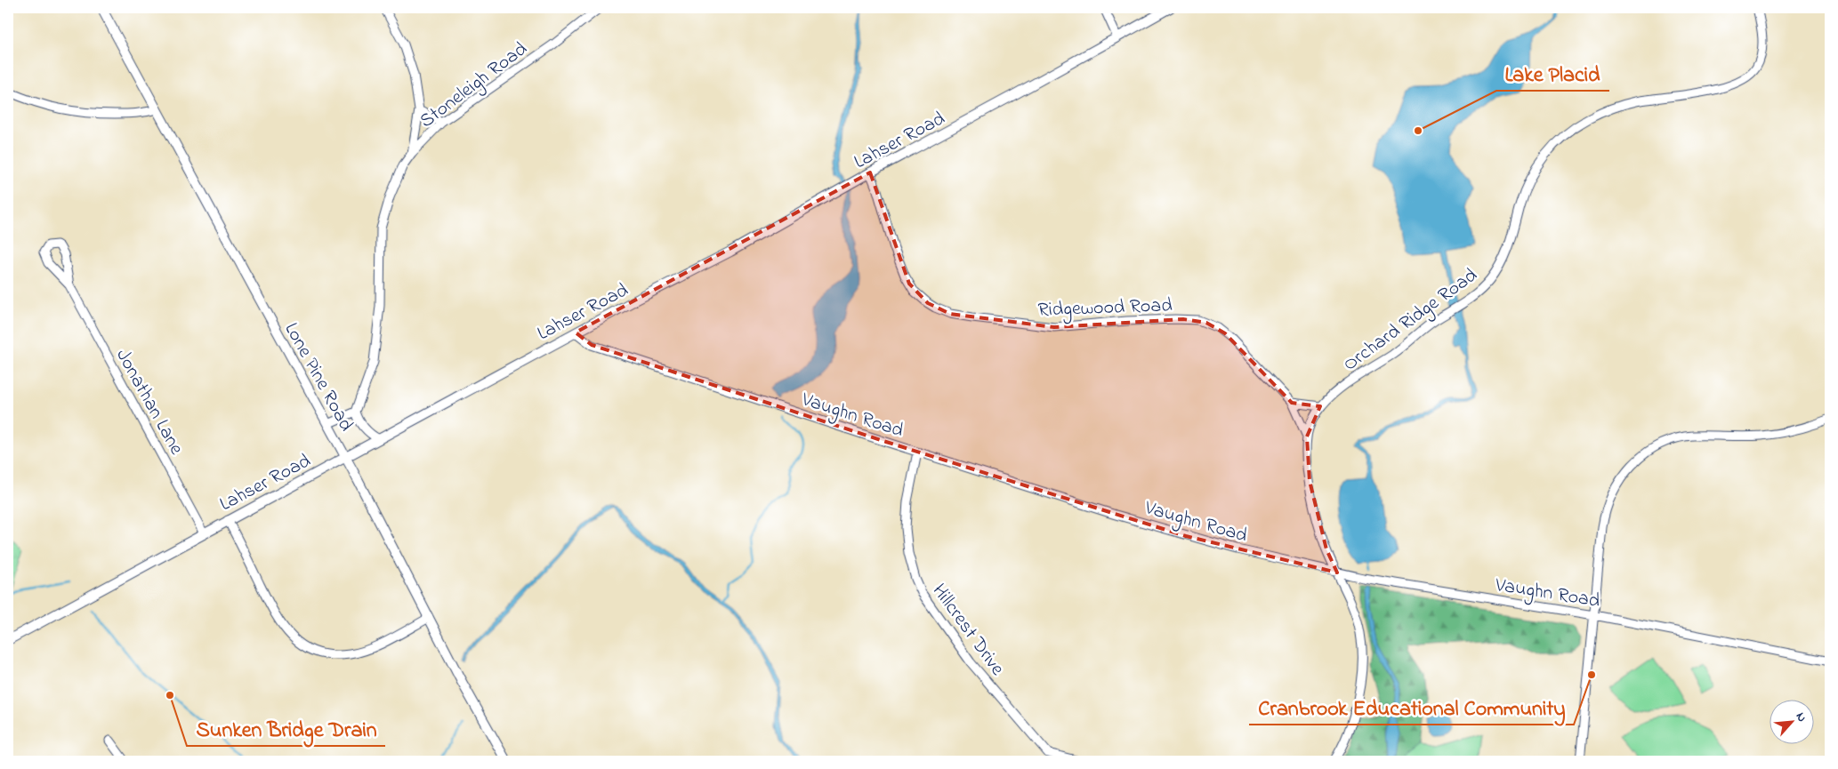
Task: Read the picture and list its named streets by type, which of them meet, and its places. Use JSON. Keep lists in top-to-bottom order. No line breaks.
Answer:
{"streets":{"street":["Stoneleigh Road","Lahser Road","Ridgewood Road","Orchard Ridge Road","Lone Pine Road","Jonathan Lane","Vaughn Road","Hillcrest Drive"]},"crossings":[["Lahser Road","Ridgewood Road"],["Lahser Road","Lone Pine Road"],["Lahser Road","Jonathan Lane"],["Lahser Road","Vaughn Road"],["Ridgewood Road","Orchard Ridge Road"],["Orchard Ridge Road","Vaughn Road"],["Vaughn Road","Hillcrest Drive"]],"places":["Lake Placid","Cranbrook Educational Community","Sunken Bridge Drain"],"north":"top right"}
